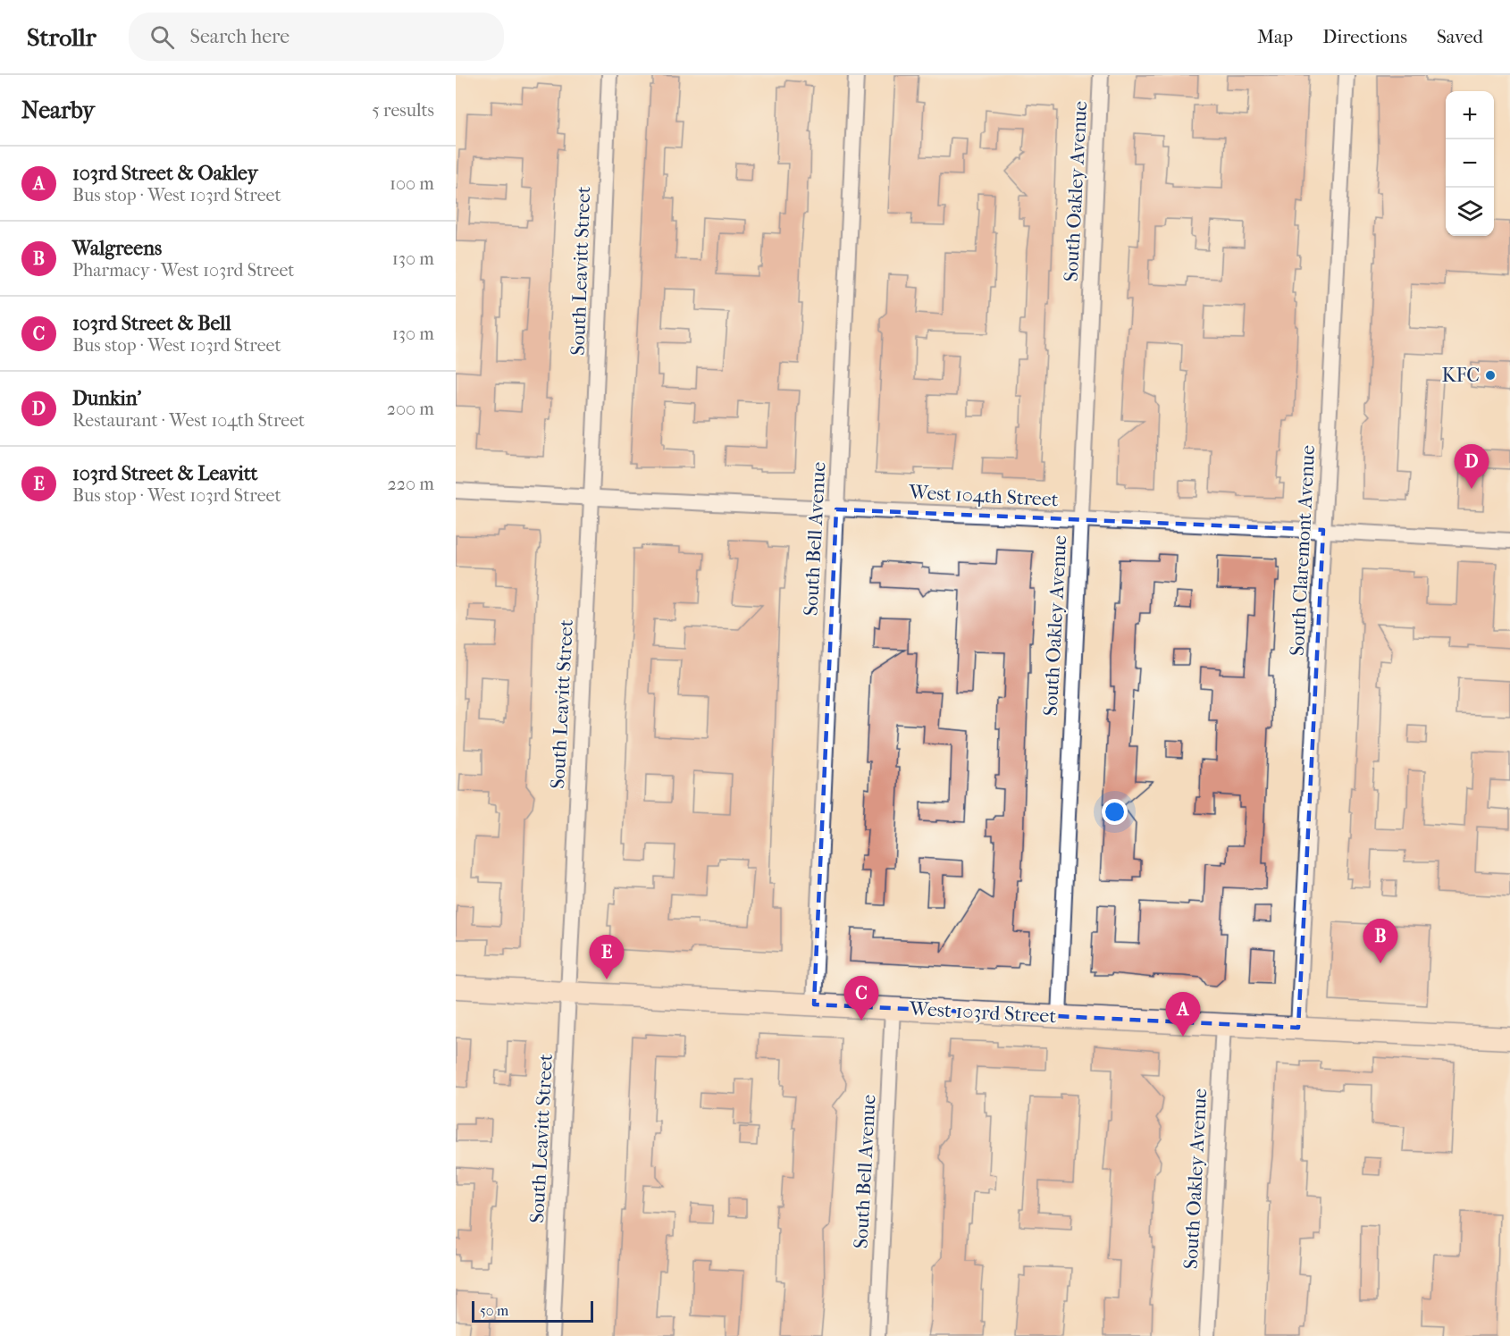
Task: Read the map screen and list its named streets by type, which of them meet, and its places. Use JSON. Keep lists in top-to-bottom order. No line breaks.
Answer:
{"streets":{"main road":["West 103rd Street"],"street":["South Oakley Avenue","South Leavitt Street","West 104th Street","South Bell Avenue","South Claremont Avenue"]},"crossings":[["South Oakley Avenue","West 104th Street"],["South Oakley Avenue","West 103rd Street"],["South Leavitt Street","West 104th Street"],["South Leavitt Street","West 103rd Street"],["West 104th Street","South Bell Avenue"],["West 104th Street","South Claremont Avenue"],["South Bell Avenue","West 103rd Street"],["South Claremont Avenue","West 103rd Street"]],"places":["KFC"],"scale_bar":"50 m","page":{"header":"Strollr","search":"Search here","nav":["Map","Directions","Saved"],"heading":["Nearby","5 results"],"map_buttons":["+","−"],"list":[{"mark":"A","name":"103rd Street & Oakley","note":"Bus stop · West 103rd Street","value":"100 m"},{"mark":"B","name":"Walgreens","note":"Pharmacy · West 103rd Street","value":"130 m"},{"mark":"C","name":"103rd Street & Bell","note":"Bus stop · West 103rd Street","value":"130 m"},{"mark":"D","name":"Dunkin'","note":"Restaurant · West 104th Street","value":"200 m"},{"mark":"E","name":"103rd Street & Leavitt","note":"Bus stop · West 103rd Street","value":"220 m"}],"pins":["D","B","E","C","A"],"scale":"50 m"}}
